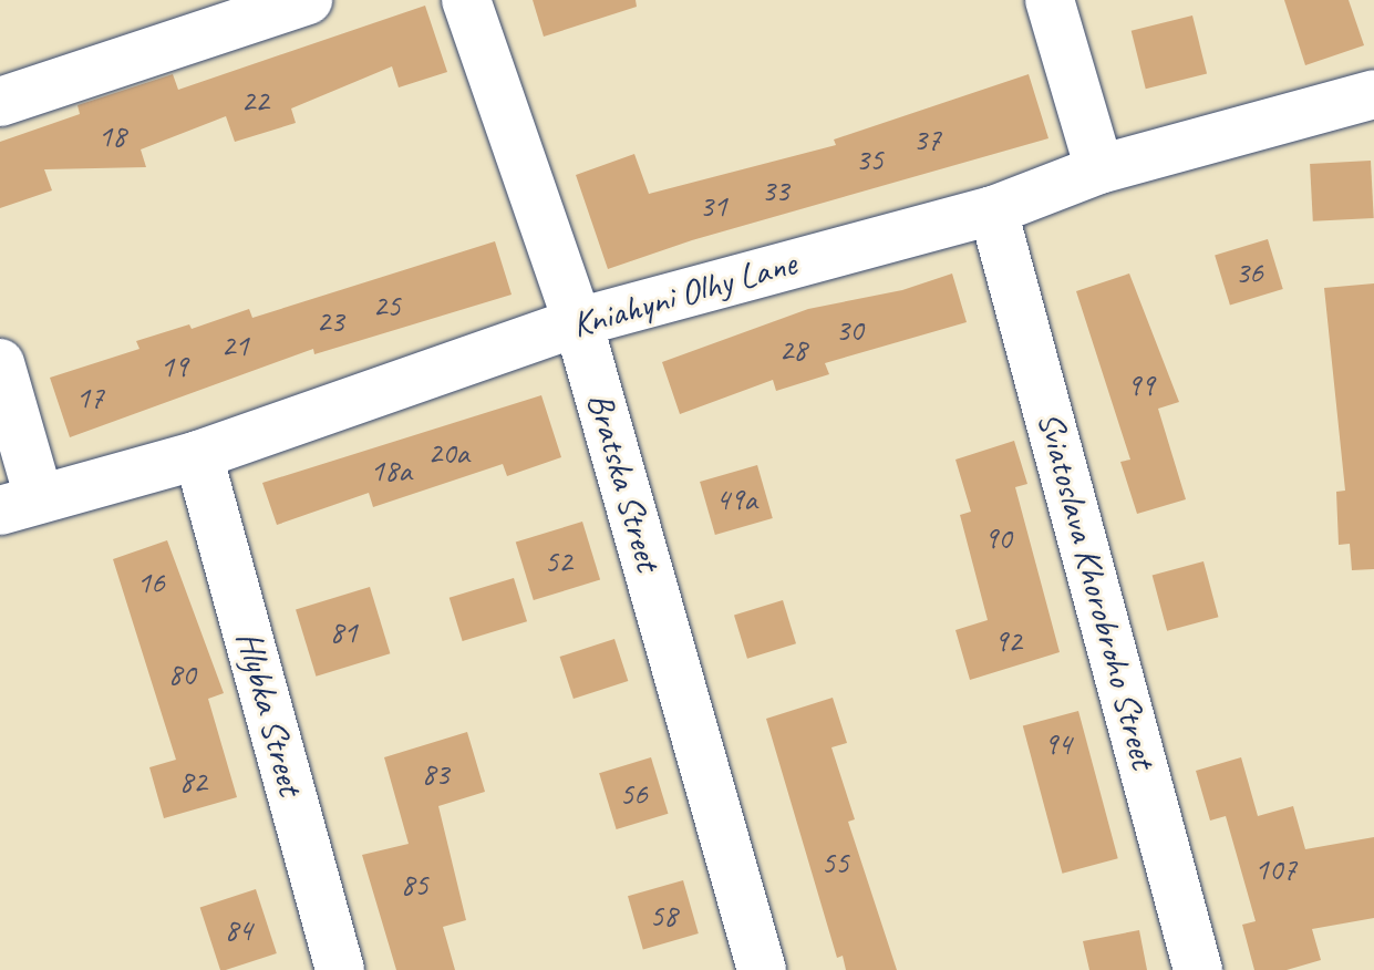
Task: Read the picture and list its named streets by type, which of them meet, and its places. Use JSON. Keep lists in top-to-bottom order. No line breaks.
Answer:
{"streets":{"street":["Kniahyni Olhy Lane","Bratska Street","Sviatoslava Khorobroho Street","Hlybka Street"]},"crossings":[["Kniahyni Olhy Lane","Bratska Street"],["Kniahyni Olhy Lane","Sviatoslava Khorobroho Street"],["Kniahyni Olhy Lane","Hlybka Street"]],"house_numbers":["22","18","37","35","33","31","36","25","23","30","21","28","19","99","17","20а","18а","49а","90","52","16","81","92","80","94","83","82","56","55","107","85","58","84"]}
